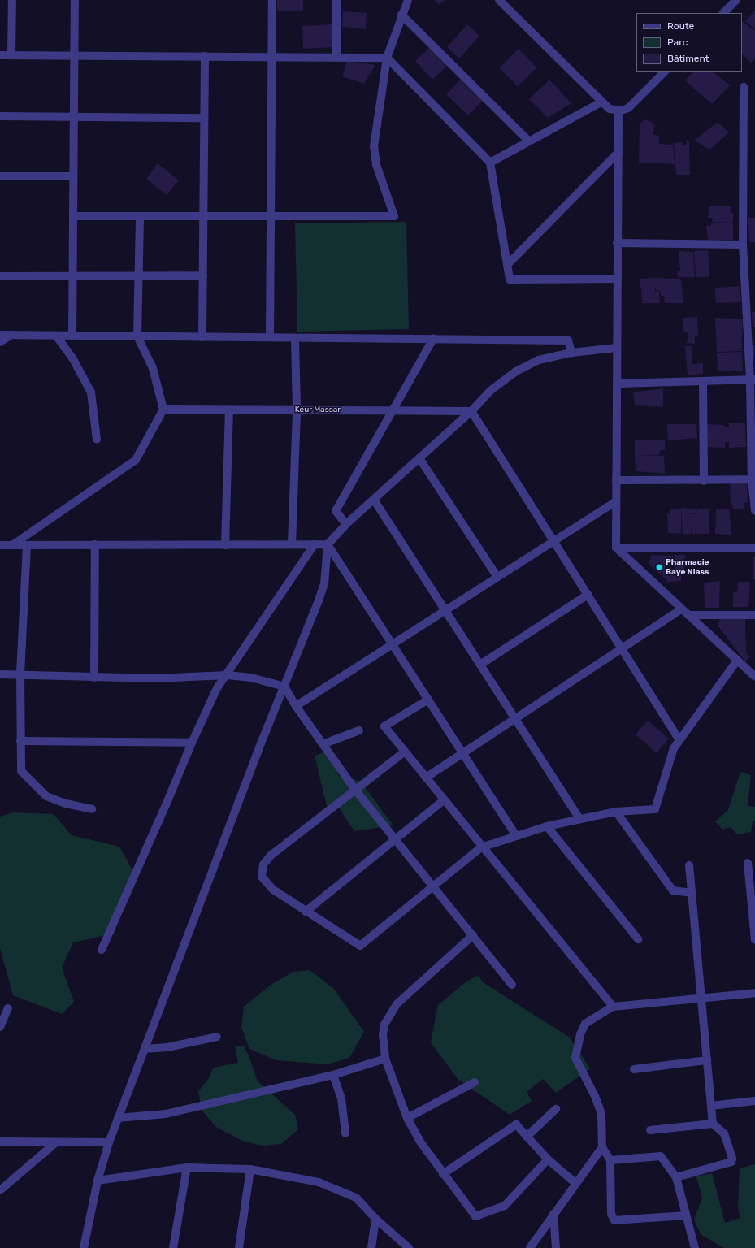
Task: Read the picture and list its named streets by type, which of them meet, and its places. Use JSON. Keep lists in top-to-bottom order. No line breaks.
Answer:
{"streets":{"street":["Keur Massar"]},"places":["Pharmacie Baye Niass"],"legend":["Route","Parc","Bâtiment"]}
